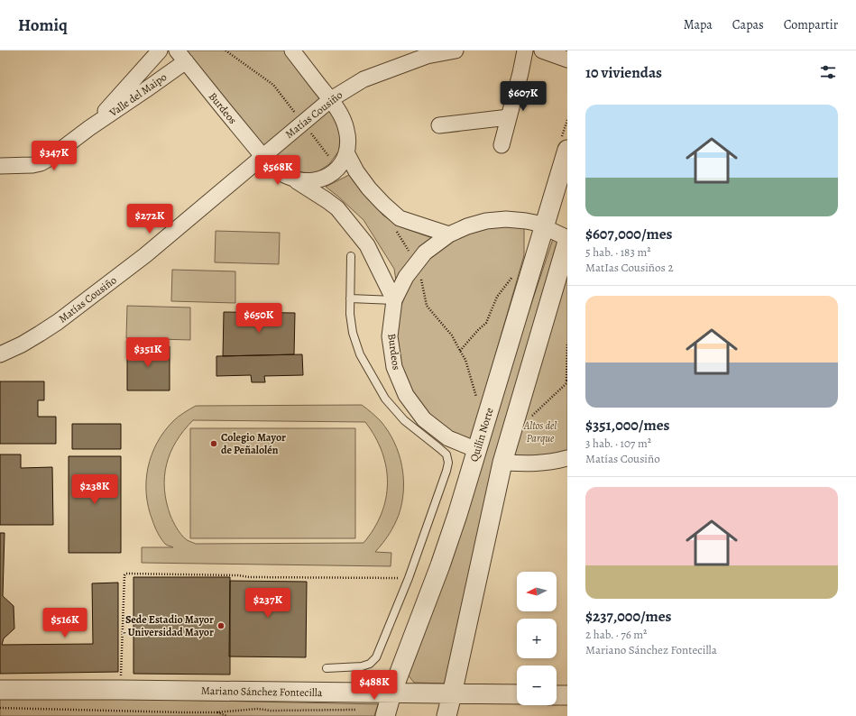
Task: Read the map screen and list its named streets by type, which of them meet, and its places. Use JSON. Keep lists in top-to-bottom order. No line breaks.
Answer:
{"streets":{"street":["Valle del Maipo","Burdeos","Matías Cousiño","Quilín Norte","Mariano Sánchez Fontecilla"]},"crossings":[["Valle del Maipo","Burdeos"],["Burdeos","Matías Cousiño"],["Burdeos","Quilín Norte"],["Quilín Norte","Mariano Sánchez Fontecilla"]],"parks":["Altos del Parque"],"places":["Colegio Mayor de Peñalolén","Sede Estadio Mayor - Universidad Mayor"],"north":"left","page":{"header":"Homiq","nav":["Mapa","Capas","Compartir"],"heading":"10 viviendas","price":["$607K","$347K","$568K","$272K","$650K","$351K","$238K","$237K","$516K","$488K"],"list":[{"name":"$607,000/mes","note":"5 hab. · 183 m² · MatIas Cousiños 2"},{"name":"$351,000/mes","note":"3 hab. · 107 m² · Matías Cousiño"},{"name":"$237,000/mes","note":"2 hab. · 76 m² · Mariano Sánchez Fontecilla"}],"map_buttons":["+","−"]}}
